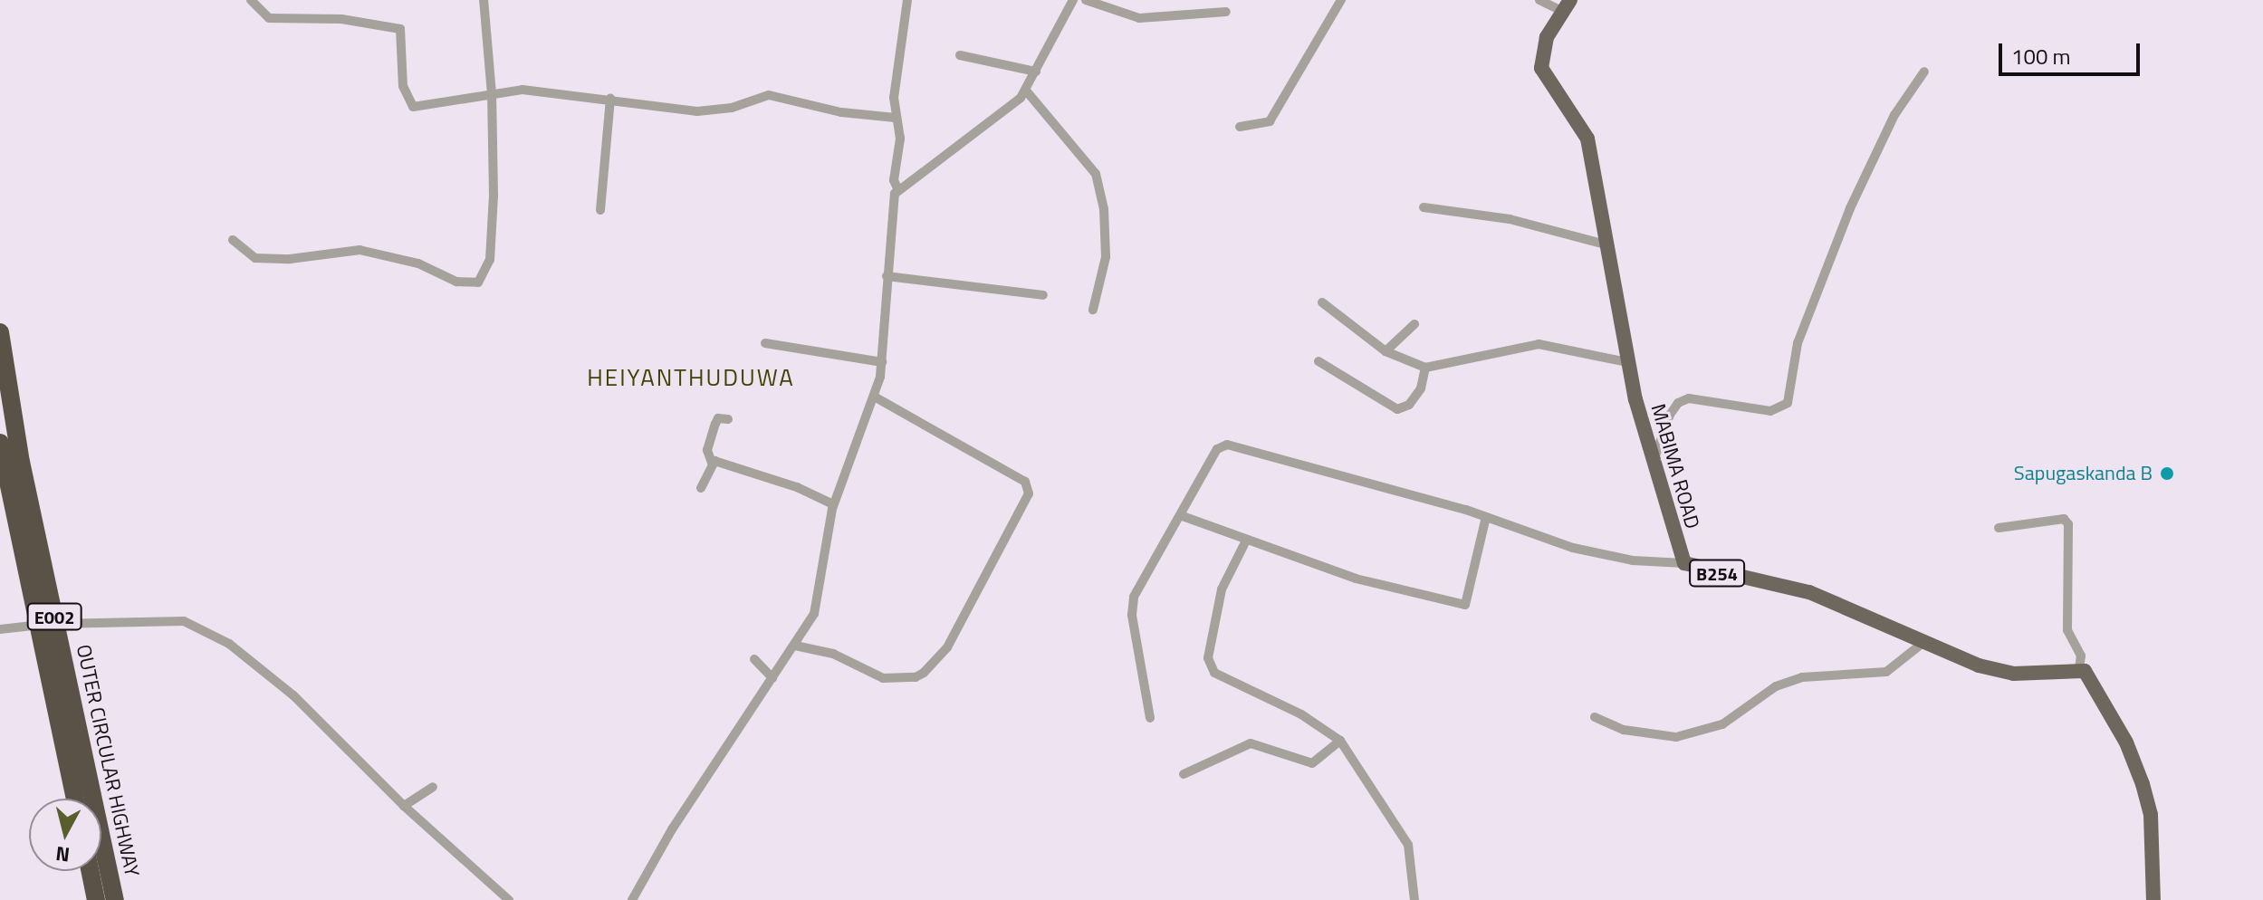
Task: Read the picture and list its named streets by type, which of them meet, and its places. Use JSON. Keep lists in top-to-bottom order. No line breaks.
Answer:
{"streets":{"highway":["E002","OUTER CIRCULAR HIGHWAY"],"main road":["MABIMA ROAD","B254"]},"crossings":[["MABIMA ROAD","B254"]],"districts":["HEIYANTHUDUWA"],"places":["Sapugaskanda B"],"scale_bar":"100 m","north":"bottom"}
